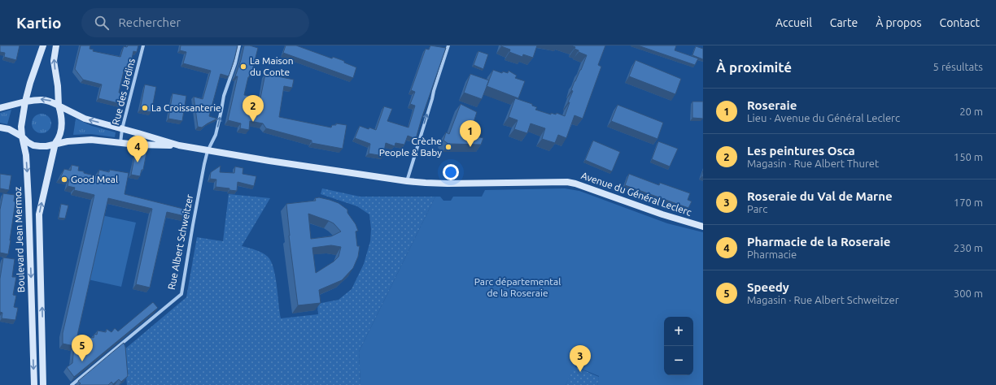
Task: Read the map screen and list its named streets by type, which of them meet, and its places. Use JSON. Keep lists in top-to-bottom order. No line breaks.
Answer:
{"streets":{"main road":["Avenue du Général Leclerc","Boulevard Jean Mermoz"],"street":["Rue des Jardins","Rue Albert Schweitzer"]},"crossings":[["Avenue du Général Leclerc","Rue Albert Schweitzer"]],"parks":["Parc départemental de la Roseraie"],"places":["La Maison du Conte","La Croissanterie","Crèche People & Baby","Good Meal"],"page":{"header":"Kartio","search":"Rechercher","nav":["Accueil","Carte","À propos","Contact"],"heading":["À proximité","5 résultats"],"list":[{"mark":"1","name":"Roseraie","note":"Lieu · Avenue du Général Leclerc","value":"20 m"},{"mark":"2","name":"Les peintures Osca","note":"Magasin · Rue Albert Thuret","value":"150 m"},{"mark":"3","name":"Roseraie du Val de Marne","note":"Parc","value":"170 m"},{"mark":"4","name":"Pharmacie de la Roseraie","note":"Pharmacie","value":"230 m"},{"mark":"5","name":"Speedy","note":"Magasin · Rue Albert Schweitzer","value":"300 m"}],"pins":["2","1","4","5","3"],"map_buttons":["+","−"]}}
